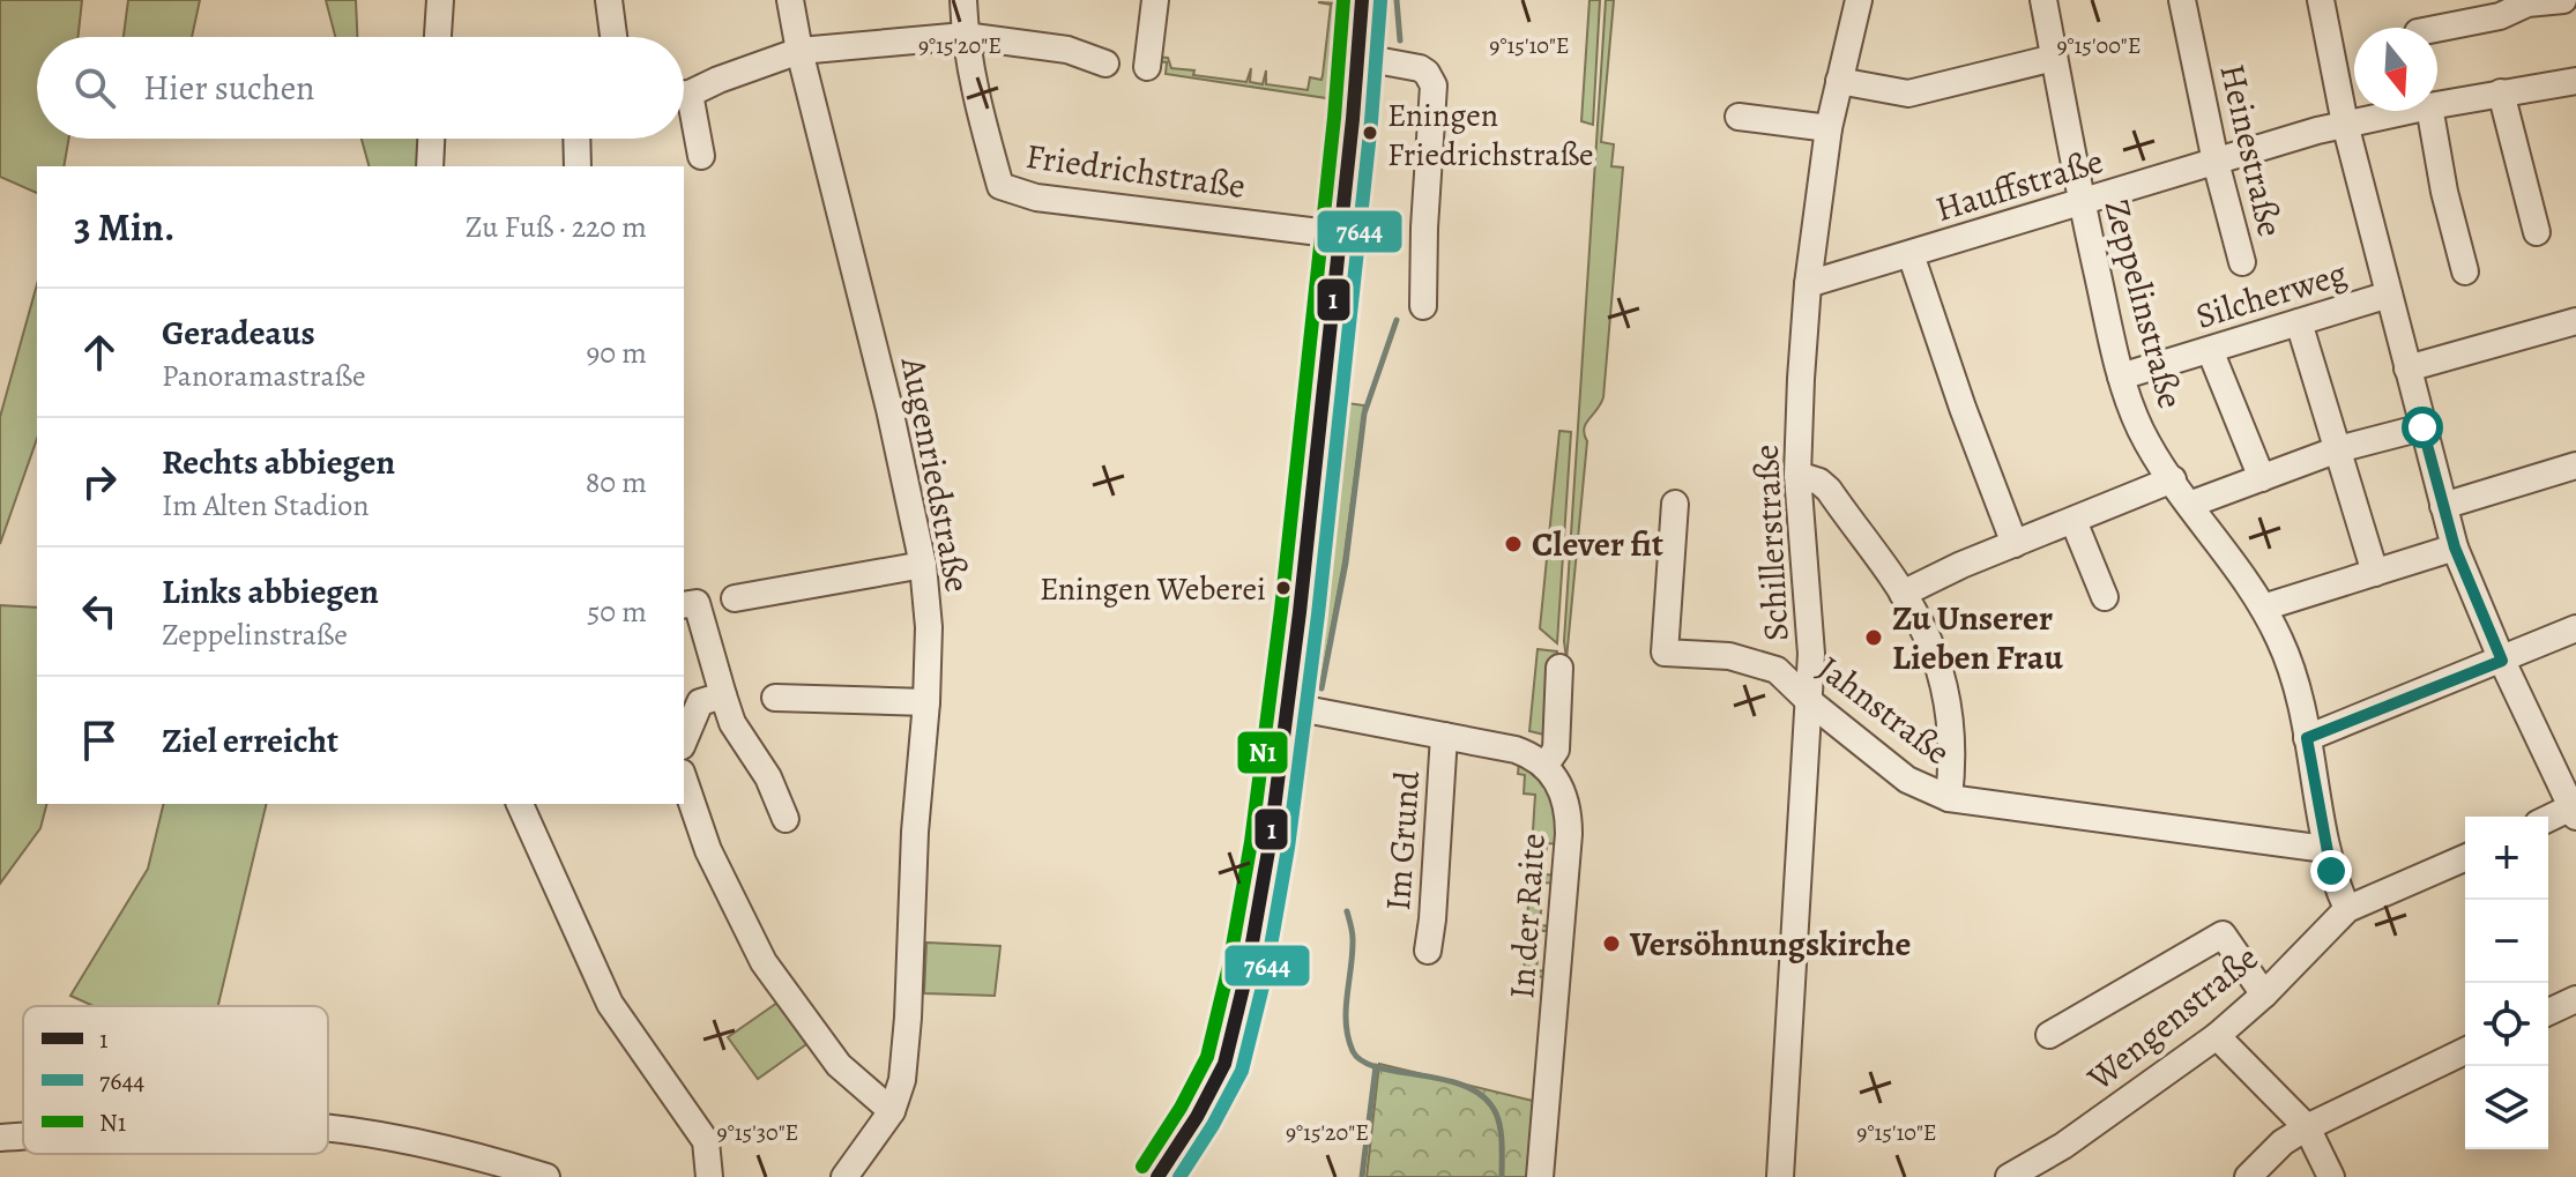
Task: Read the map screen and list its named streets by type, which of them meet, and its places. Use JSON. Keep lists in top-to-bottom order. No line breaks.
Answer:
{"streets":{"street":["Heinestraße","Friedrichstraße","Hauffstraße","Silcherweg","Zeppelinstraße","Augenriedstraße","Schillerstraße","Jahnstraße","Im Grund","In der Raite","Wengenstraße"]},"crossings":[["Heinestraße","Hauffstraße"],["Hauffstraße","Zeppelinstraße"],["Hauffstraße","Schillerstraße"],["Silcherweg","Zeppelinstraße"],["Zeppelinstraße","Jahnstraße"],["Zeppelinstraße","Wengenstraße"],["Schillerstraße","Jahnstraße"]],"places":["Eningen Friedrichstraße","Clever fit","Eningen Weberei","Zu Unserer Lieben Frau","Versöhnungskirche"],"lines":["transit line 1","transit line N1","transit line 7644"],"legend":["1","7644","N1"],"north":"bottom","page":{"search":"Hier suchen","heading":["3 Min.","Zu Fuß · 220 m"],"list":[["Geradeaus","Panoramastraße","90 m"],["Rechts abbiegen","Im Alten Stadion","80 m"],["Links abbiegen","Zeppelinstraße","50 m"],"Ziel erreicht"],"map_buttons":["+","−"]},"coordinates":["9°15'20\"E","9°15'10\"E","9°15'00\"E","9°15'30\"E"]}
